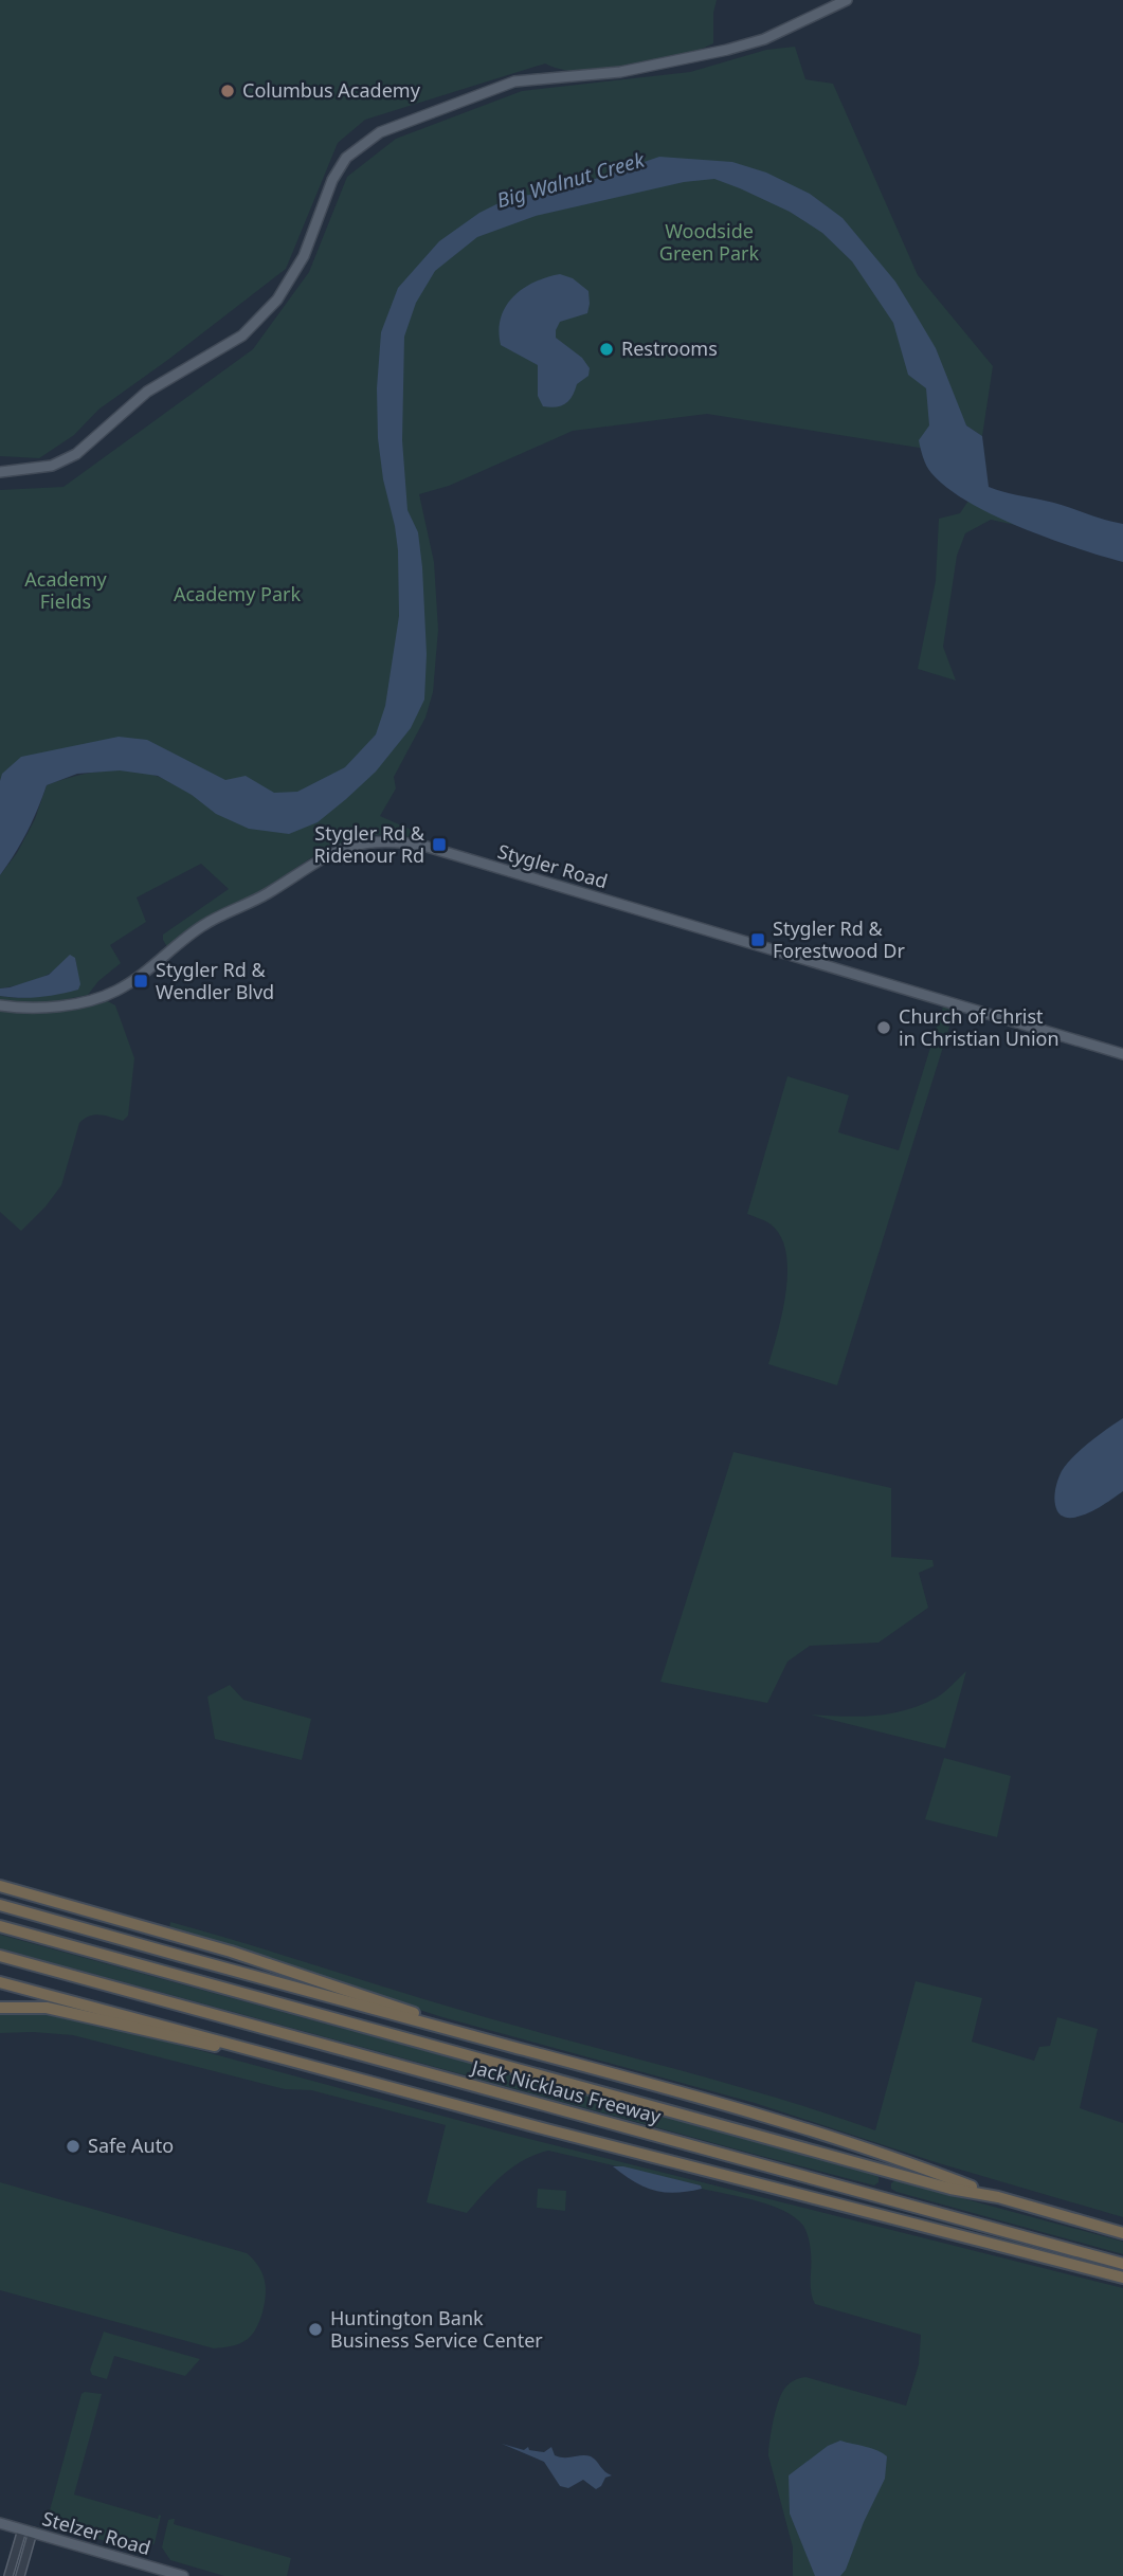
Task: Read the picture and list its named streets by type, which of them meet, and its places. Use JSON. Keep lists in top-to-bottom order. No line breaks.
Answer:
{"streets":{"highway":["Jack Nicklaus Freeway"],"main road":["Stygler Road","Stelzer Road"]},"water":["Big Walnut Creek"],"parks":["Woodside Green Park","Academy Fields","Academy Park"],"places":{"other":["Columbus Academy","Restrooms","Church of Christ in Christian Union","Safe Auto","Huntington Bank Business Service Center"],"transit":["Stygler Rd & Ridenour Rd","Stygler Rd & Forestwood Dr","Stygler Rd & Wendler Blvd"]}}
